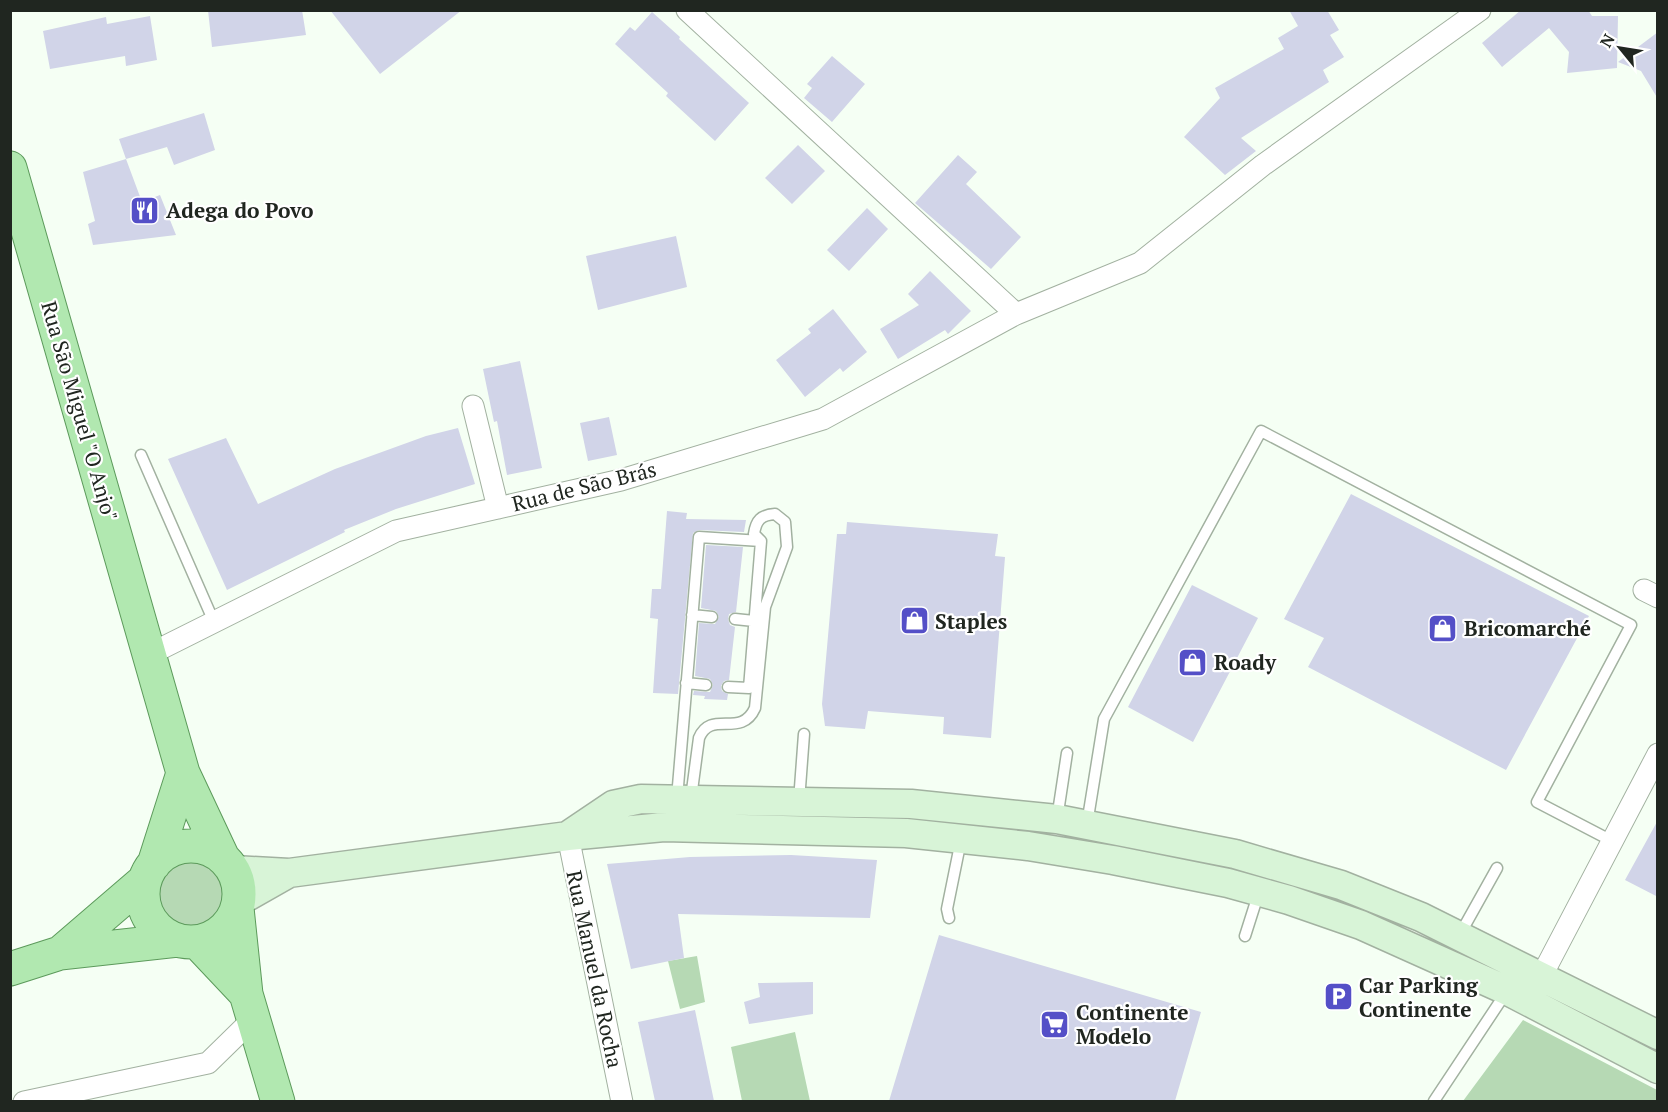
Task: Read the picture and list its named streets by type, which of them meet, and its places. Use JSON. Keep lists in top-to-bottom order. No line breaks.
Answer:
{"streets":{"main road":["Rua São Miguel \"O Anjo\""],"street":["Rua de São Brás","Rua Manuel da Rocha"]},"crossings":[["Rua São Miguel \"O Anjo\"","Rua de São Brás"]],"places":{"restaurant":["Adega do Povo"],"shop":["Staples","Bricomarché","Roady"],"parking":["Car Parking Continente"],"supermarket":["Continente Modelo"]},"north":"top left"}
